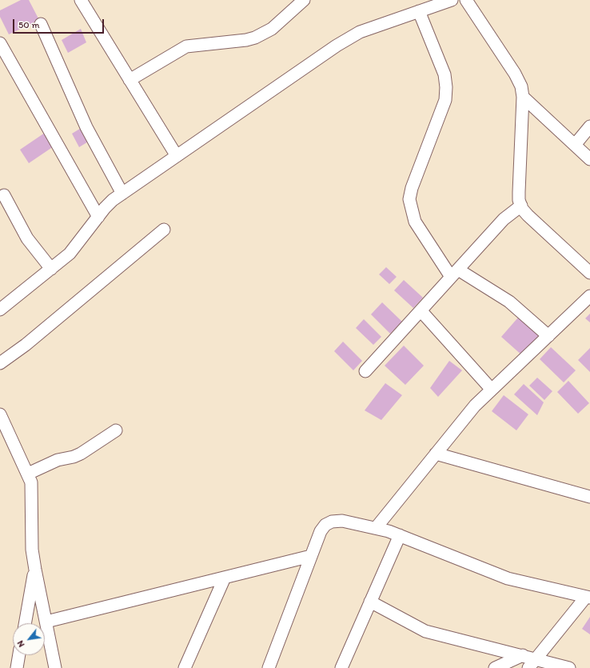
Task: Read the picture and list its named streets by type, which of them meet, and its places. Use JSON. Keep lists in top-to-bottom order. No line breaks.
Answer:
{"scale_bar":"50 m","north":"bottom left"}
